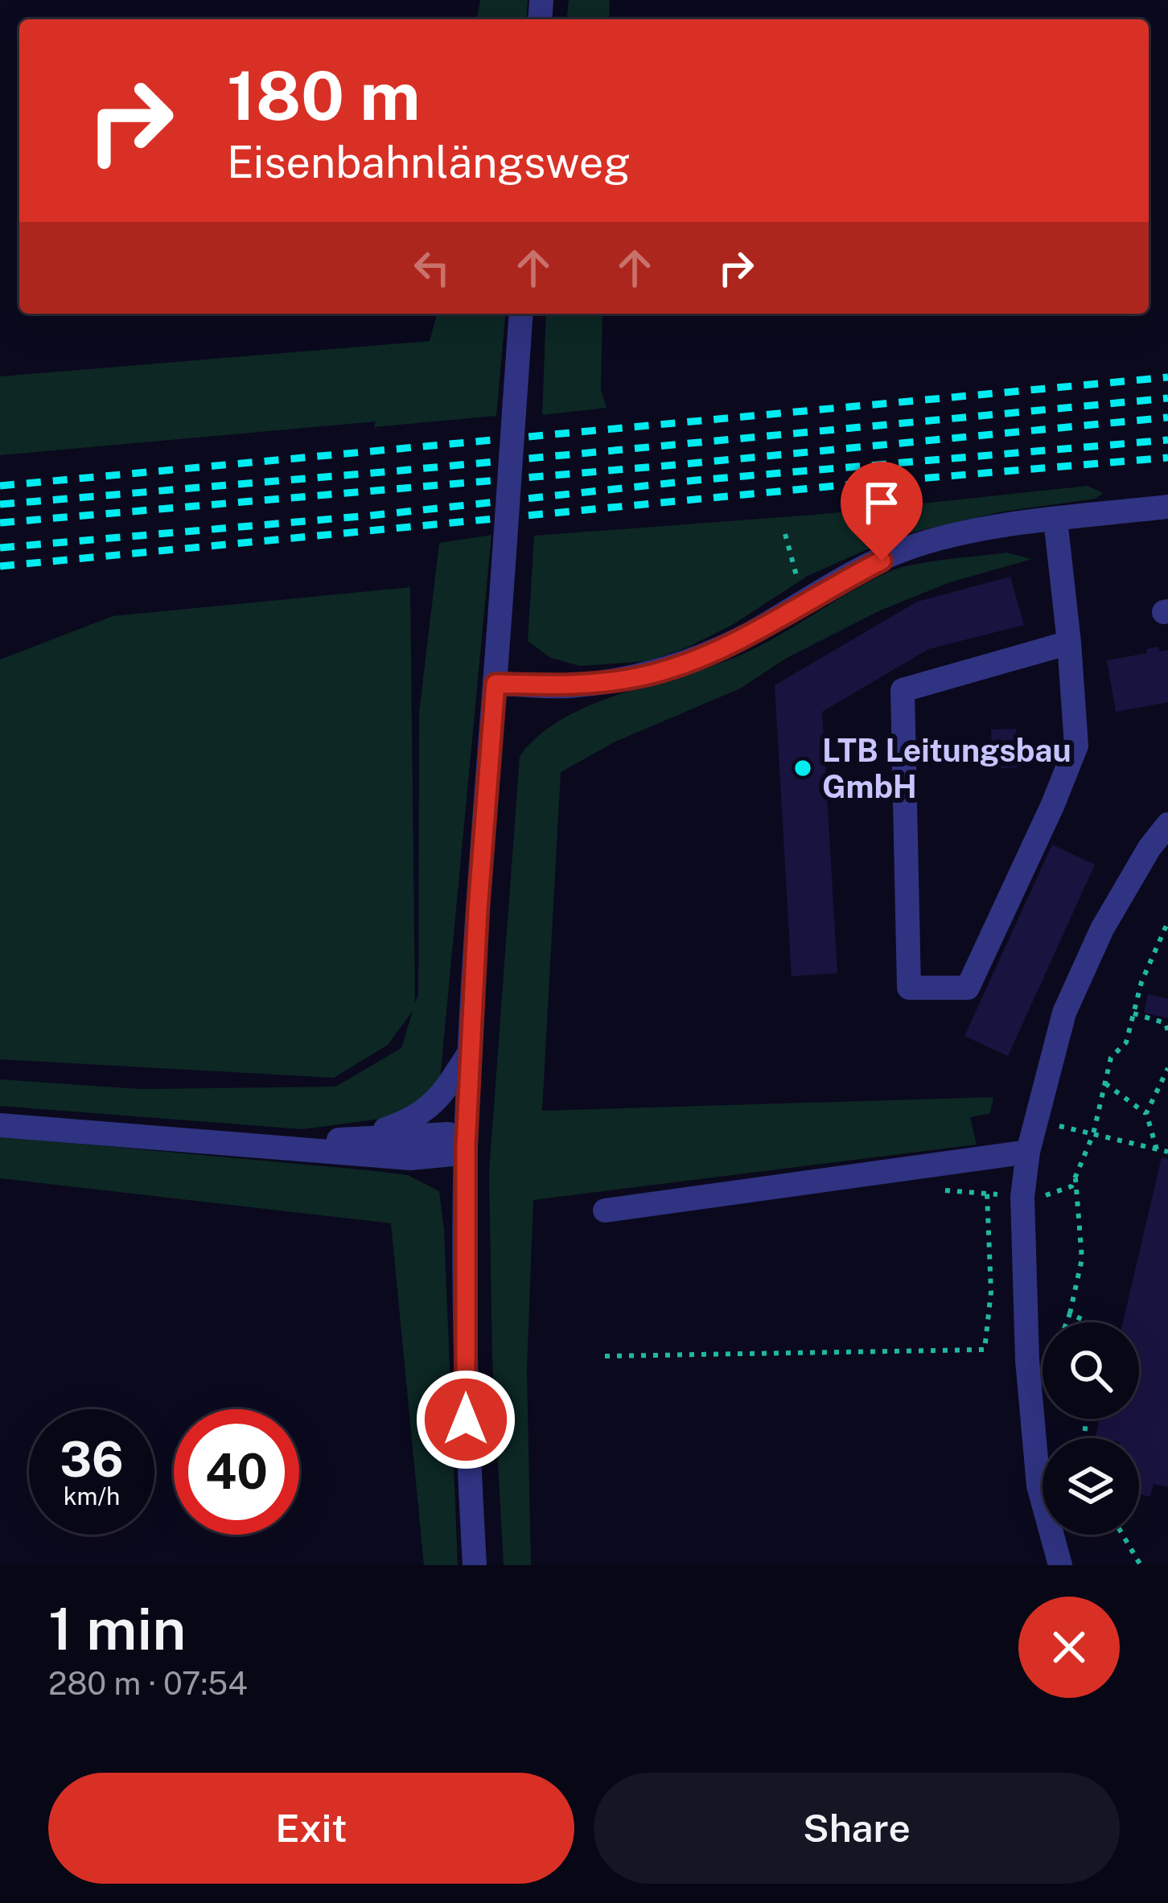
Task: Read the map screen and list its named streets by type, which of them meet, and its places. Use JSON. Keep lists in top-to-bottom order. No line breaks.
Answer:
{"places":["LTB Leitungsbau GmbH"],"page":{"turn":["180 m","Eisenbahnlängsweg"],"speed":"36 km/h","limit":"40","heading":["1 min","280 m · 07:54"],"buttons":["Exit","Share"]}}
